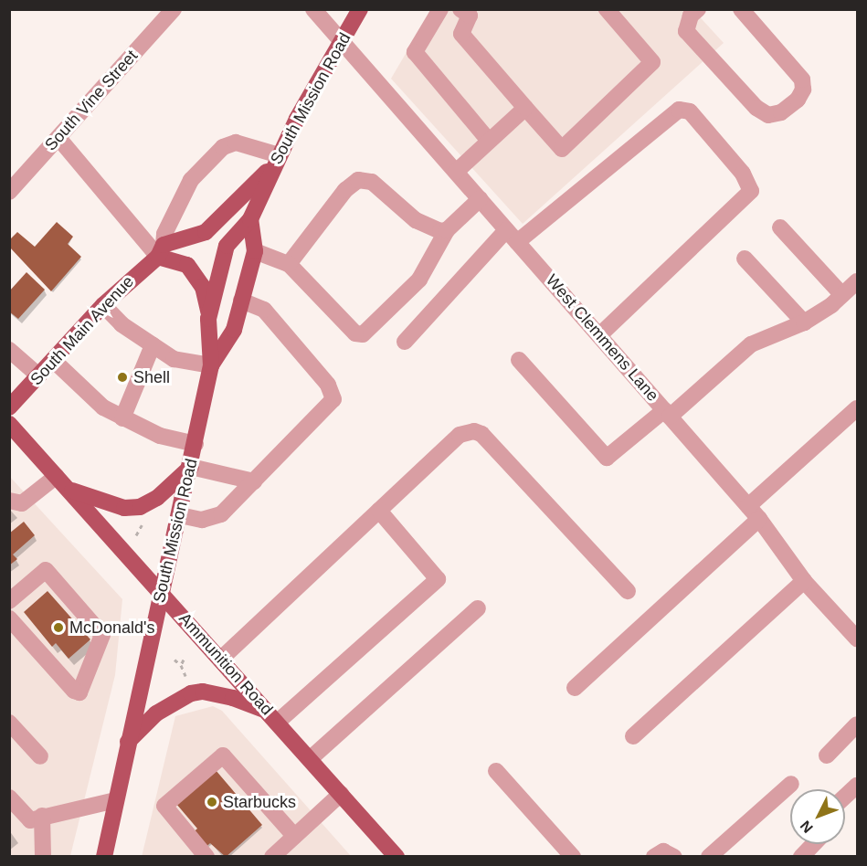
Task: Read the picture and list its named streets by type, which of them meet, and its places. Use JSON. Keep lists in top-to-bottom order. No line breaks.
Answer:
{"streets":{"main road":["South Mission Road","South Main Avenue","Ammunition Road"],"street":["South Vine Street","West Clemmens Lane"]},"crossings":[["South Mission Road","South Main Avenue"],["South Mission Road","West Clemmens Lane"],["South Mission Road","Ammunition Road"]],"places":["Shell","McDonald's","Starbucks"],"north":"bottom left"}
